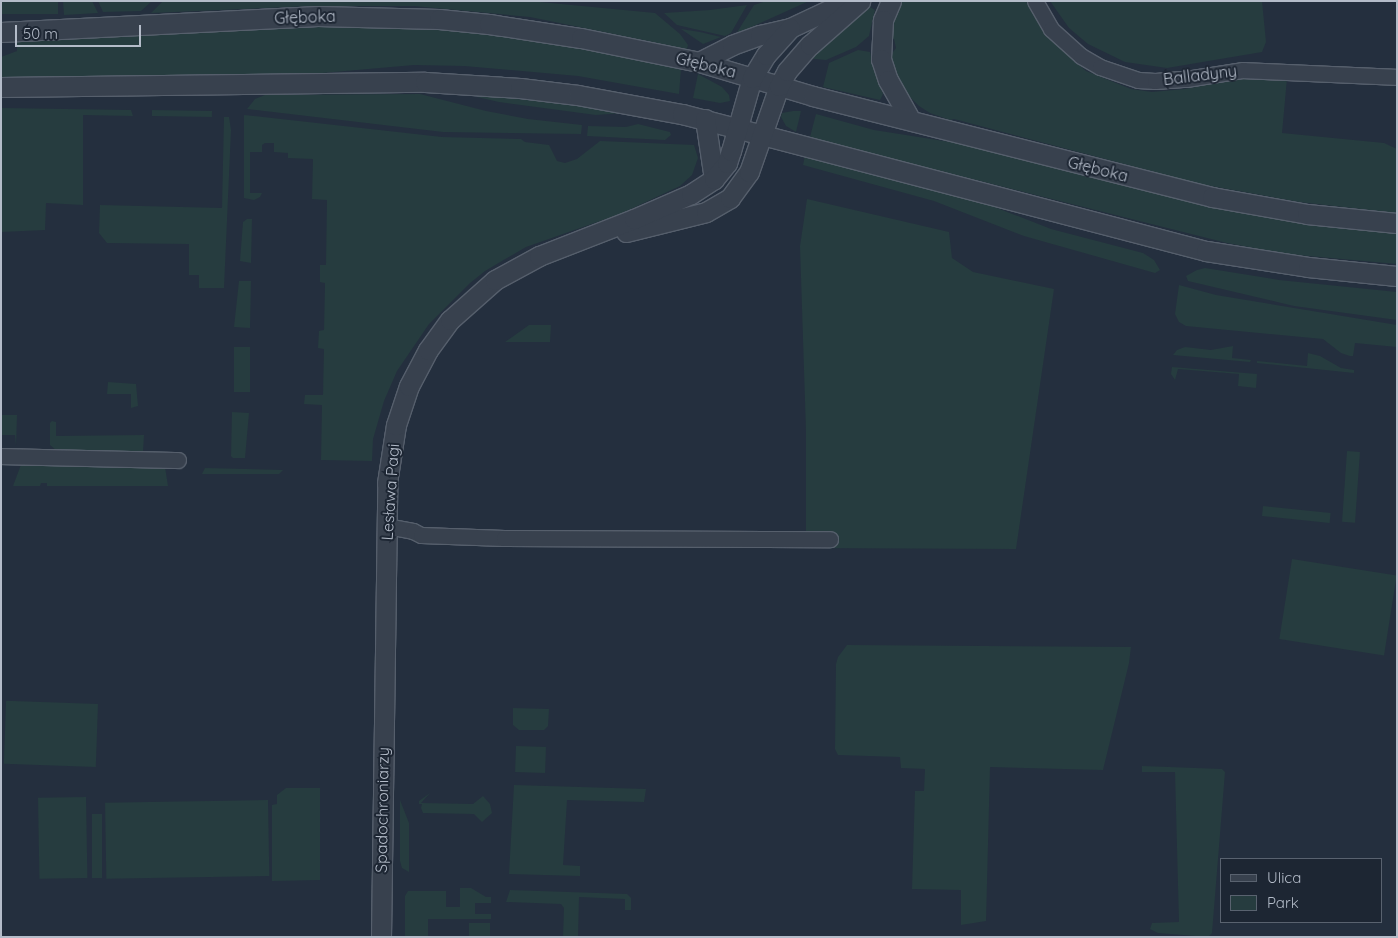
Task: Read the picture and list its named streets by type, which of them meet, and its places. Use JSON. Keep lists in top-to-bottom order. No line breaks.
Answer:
{"streets":{"street":["Głęboka","Balladyny","Lesława Pagi","Spadochroniarzy"]},"crossings":[["Głęboka","Lesława Pagi"],["Lesława Pagi","Spadochroniarzy"]],"legend":["Ulica","Park"],"scale_bar":"50 m"}
